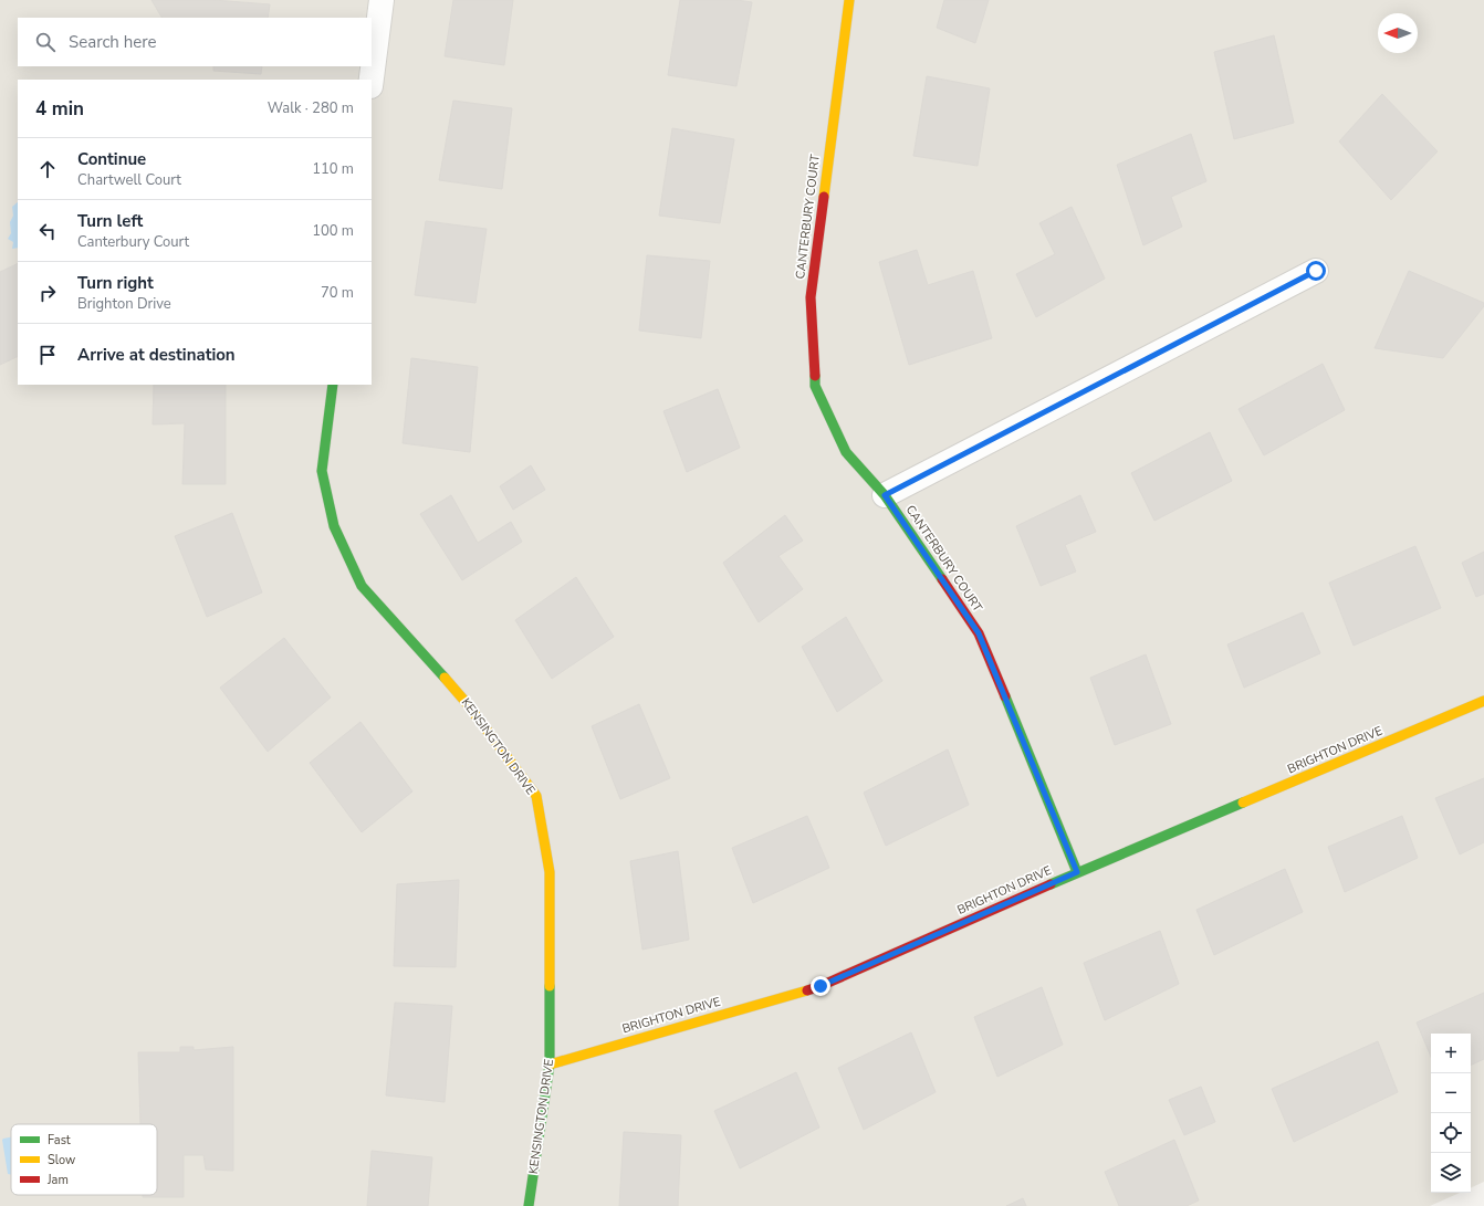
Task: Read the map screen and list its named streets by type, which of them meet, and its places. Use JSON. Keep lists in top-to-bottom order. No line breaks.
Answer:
{"streets":{"street":["CANTERBURY COURT","KENSINGTON DRIVE","BRIGHTON DRIVE"]},"crossings":[["CANTERBURY COURT","BRIGHTON DRIVE"],["KENSINGTON DRIVE","BRIGHTON DRIVE"]],"legend":["Fast","Slow","Jam"],"north":"left","page":{"search":"Search here","heading":["4 min","Walk · 280 m"],"list":[["Continue","Chartwell Court","110 m"],["Turn left","Canterbury Court","100 m"],["Turn right","Brighton Drive","70 m"],"Arrive at destination"],"map_buttons":["+","−"]}}
